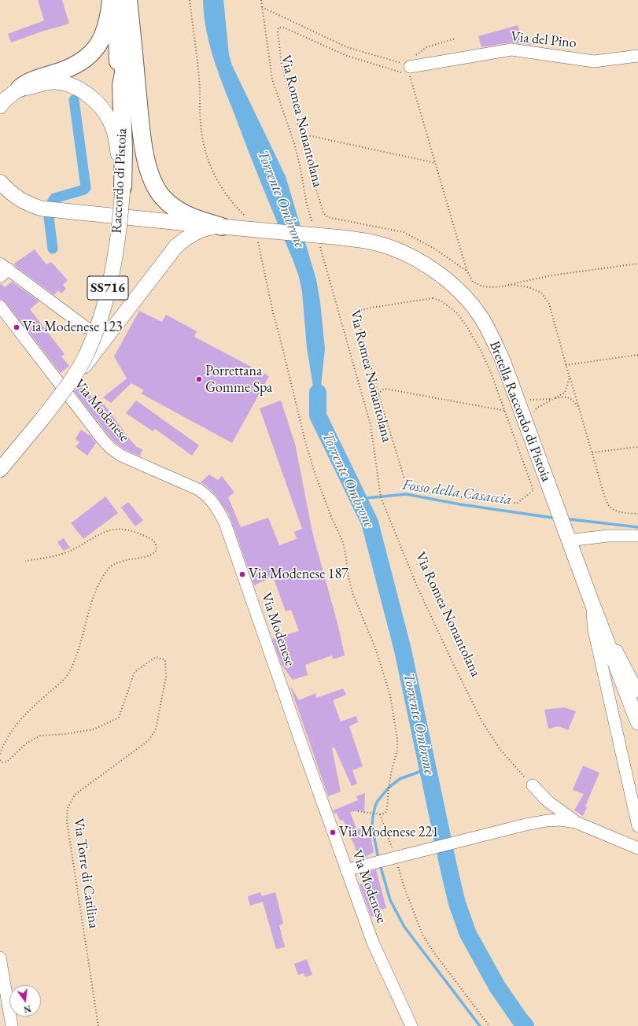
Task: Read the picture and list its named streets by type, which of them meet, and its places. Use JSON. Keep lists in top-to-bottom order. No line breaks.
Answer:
{"streets":{"highway":["Raccordo di Pistoia","SS716"],"main road":["Bretella Raccordo di Pistoia"],"street":["Via del Pino","Via Modenese"],"path":["Via Romea Nonantolana","Via Torre di Catilina"]},"water":["Torrente Ombrone","Fosso della Casaccia"],"places":["Via Modenese 123","Porrettana Gomme Spa","Via Modenese 187","Via Modenese 221"],"north":"bottom"}
